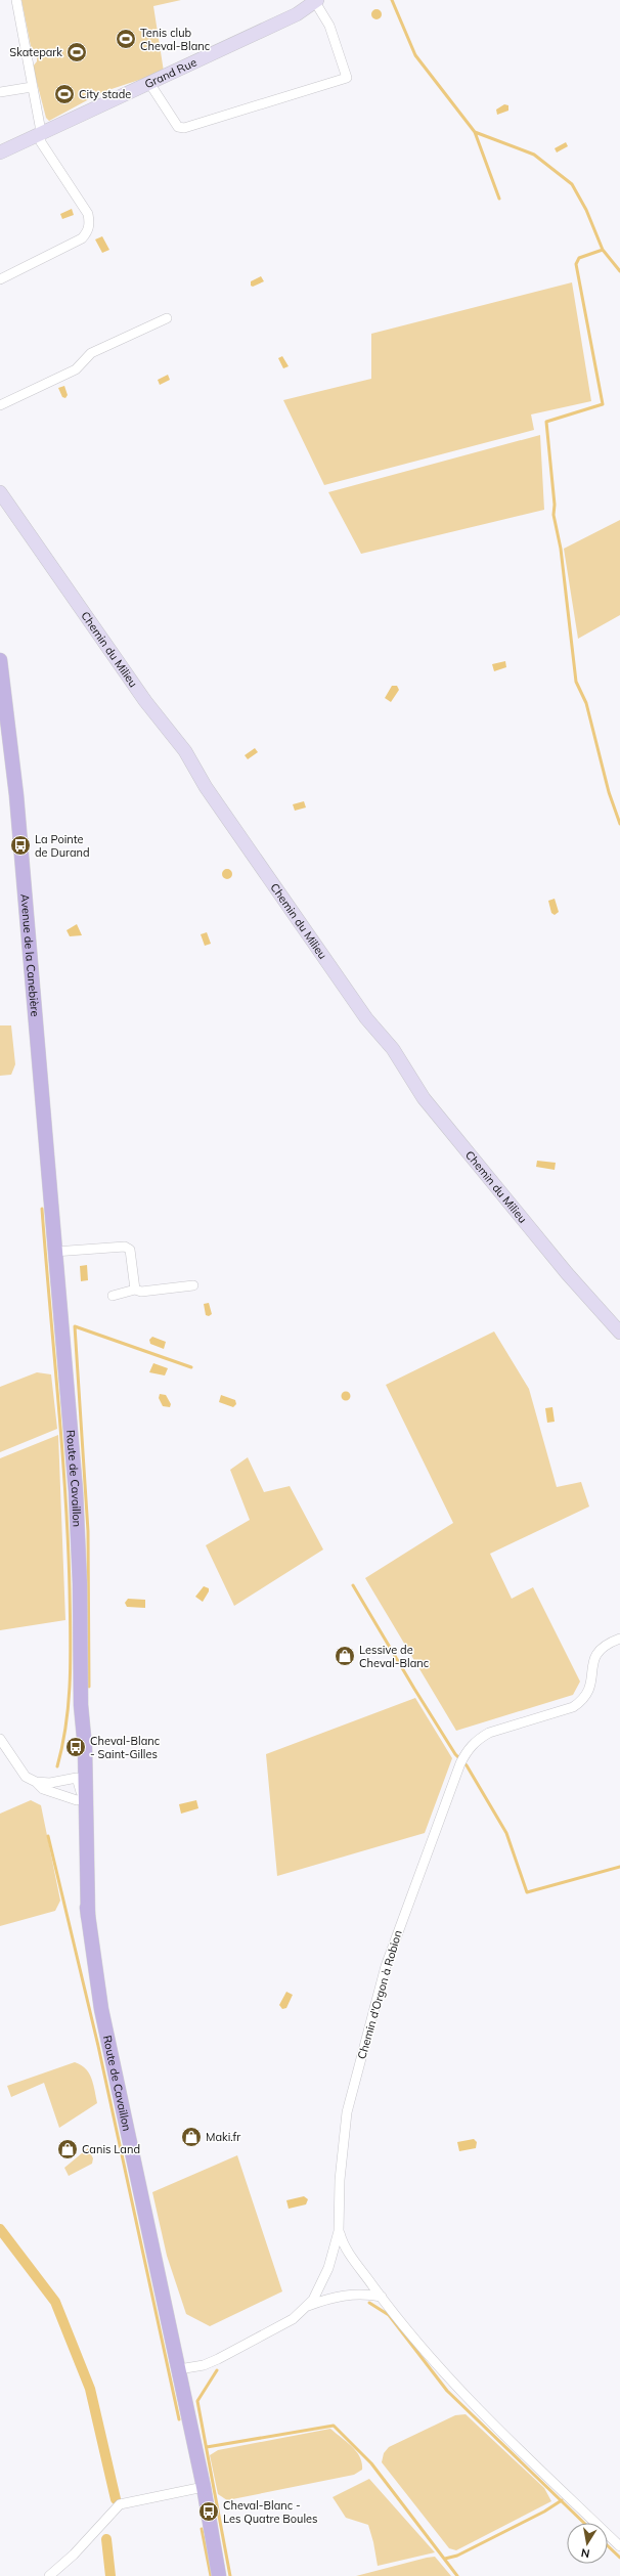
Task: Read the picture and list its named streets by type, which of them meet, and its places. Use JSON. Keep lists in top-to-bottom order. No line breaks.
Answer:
{"streets":{"main road":["Avenue de la Canebière","Route de Cavaillon"],"street":["Grand Rue","Chemin du Milieu","Chemin d'Orgon à Robion"]},"crossings":[["Avenue de la Canebière","Route de Cavaillon"],["Route de Cavaillon","Chemin d'Orgon à Robion"]],"places":{"sports":["Tenis club Cheval-Blanc","Skatepark","City stade"],"bus stop":["La Pointe de Durand","Cheval-Blanc - Saint-Gilles","Cheval-Blanc - Les Quatre Boules"],"shop":["Lessive de Cheval-Blanc","Maki.fr","Canis Land"]},"north":"bottom"}
